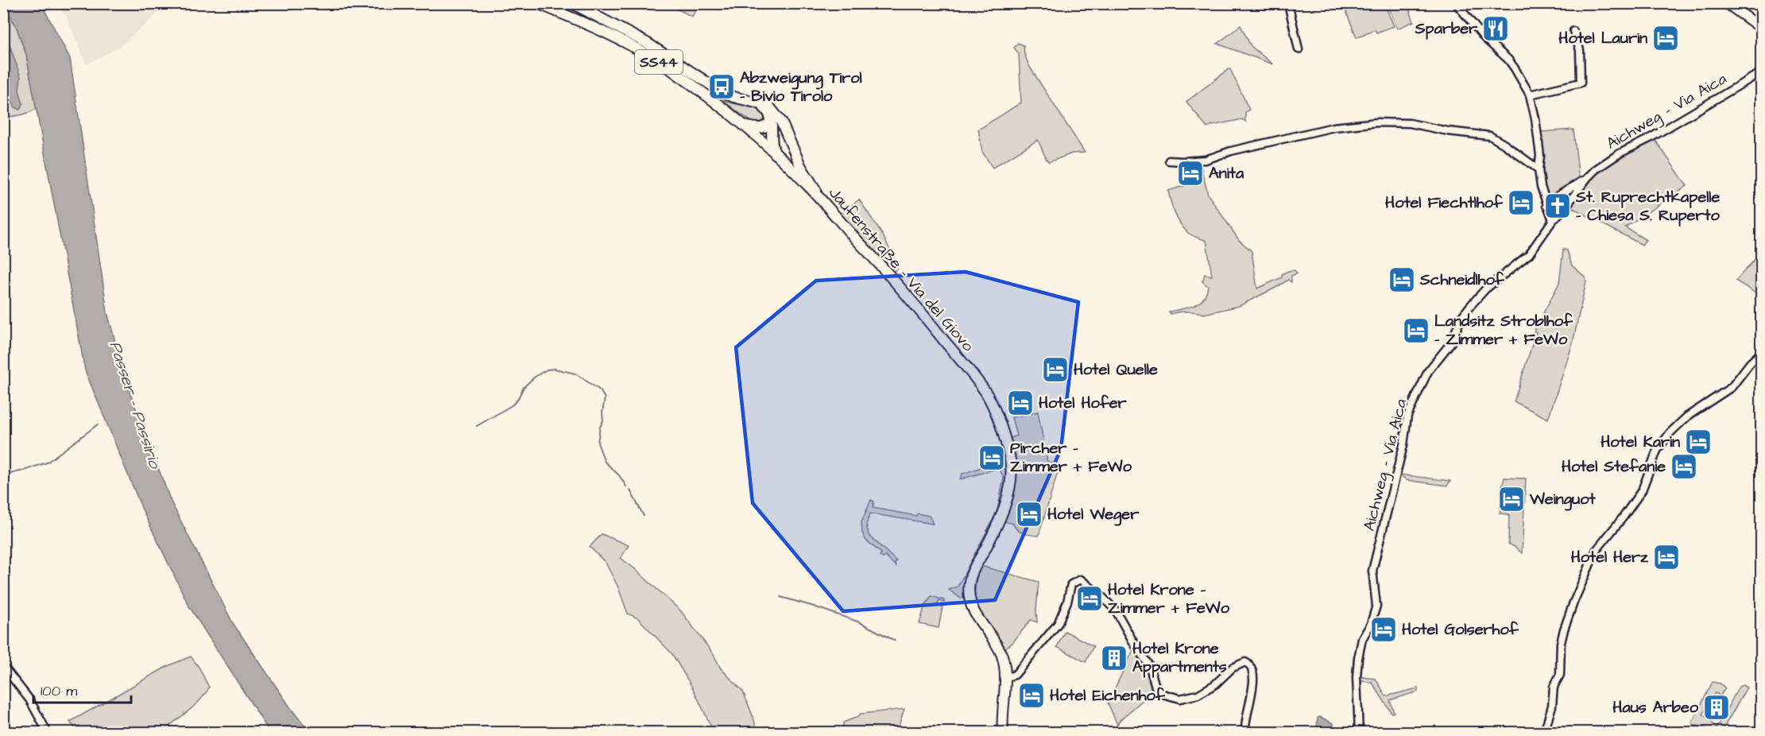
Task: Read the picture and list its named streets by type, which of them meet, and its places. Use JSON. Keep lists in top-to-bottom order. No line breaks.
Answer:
{"streets":{"main road":["SS44","Jaufenstraße - Via del Giovo"],"street":["Aichweg - Via Aica"]},"water":["Passer - Passirio"],"places":{"restaurant":["Sparber"],"hotel":["Hotel Laurin","Anita","Hotel Fiechtlhof","Schneidlhof","Landsitz Stroblhof - Zimmer + FeWo","Hotel Quelle","Hotel Hofer","Hotel Karin","Pircher - Zimmer + FeWo","Hotel Stefanie","Weinguot","Hotel Weger","Hotel Herz","Hotel Krone - Zimmer + FeWo","Hotel Golserhof","Hotel Eichenhof"],"bus stop":["Abzweigung Tirol - Bivio Tirolo"],"church":["St. Ruprechtkapelle - Chiesa S. Ruperto"],"building":["Hotel Krone Appartments","Haus Arbeo"]},"scale_bar":"100 m"}
